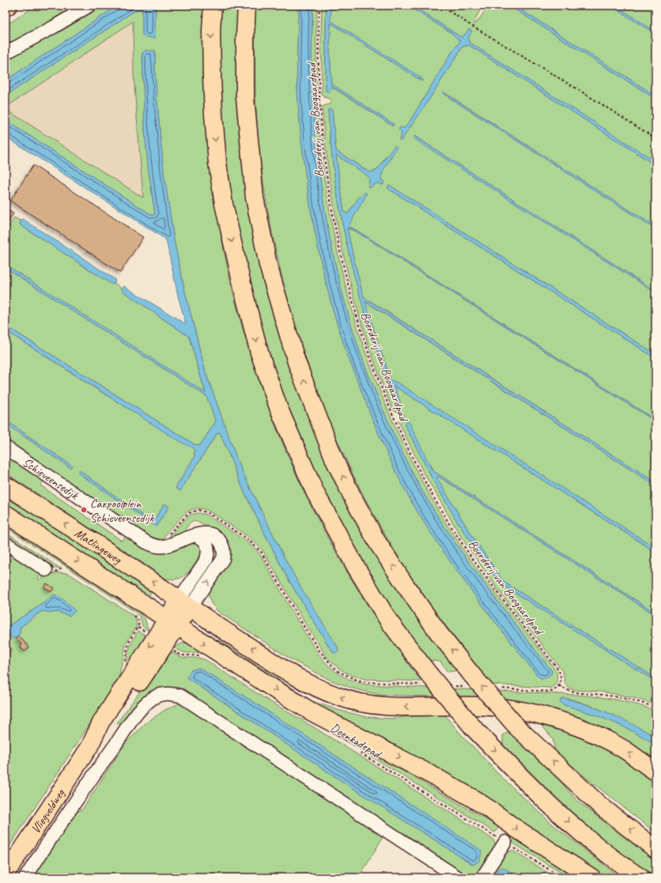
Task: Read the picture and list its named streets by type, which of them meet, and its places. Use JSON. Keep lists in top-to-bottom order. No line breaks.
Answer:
{"streets":{"highway":["Matlingeweg"],"main road":["Vliegveldweg"],"street":["Schieveensedijk"],"path":["Boerderij van Boogaardpad","Doenkadepad"]},"crossings":[["Matlingeweg","Vliegveldweg"]],"places":["Carpoolplein Schieveensedijk"]}
